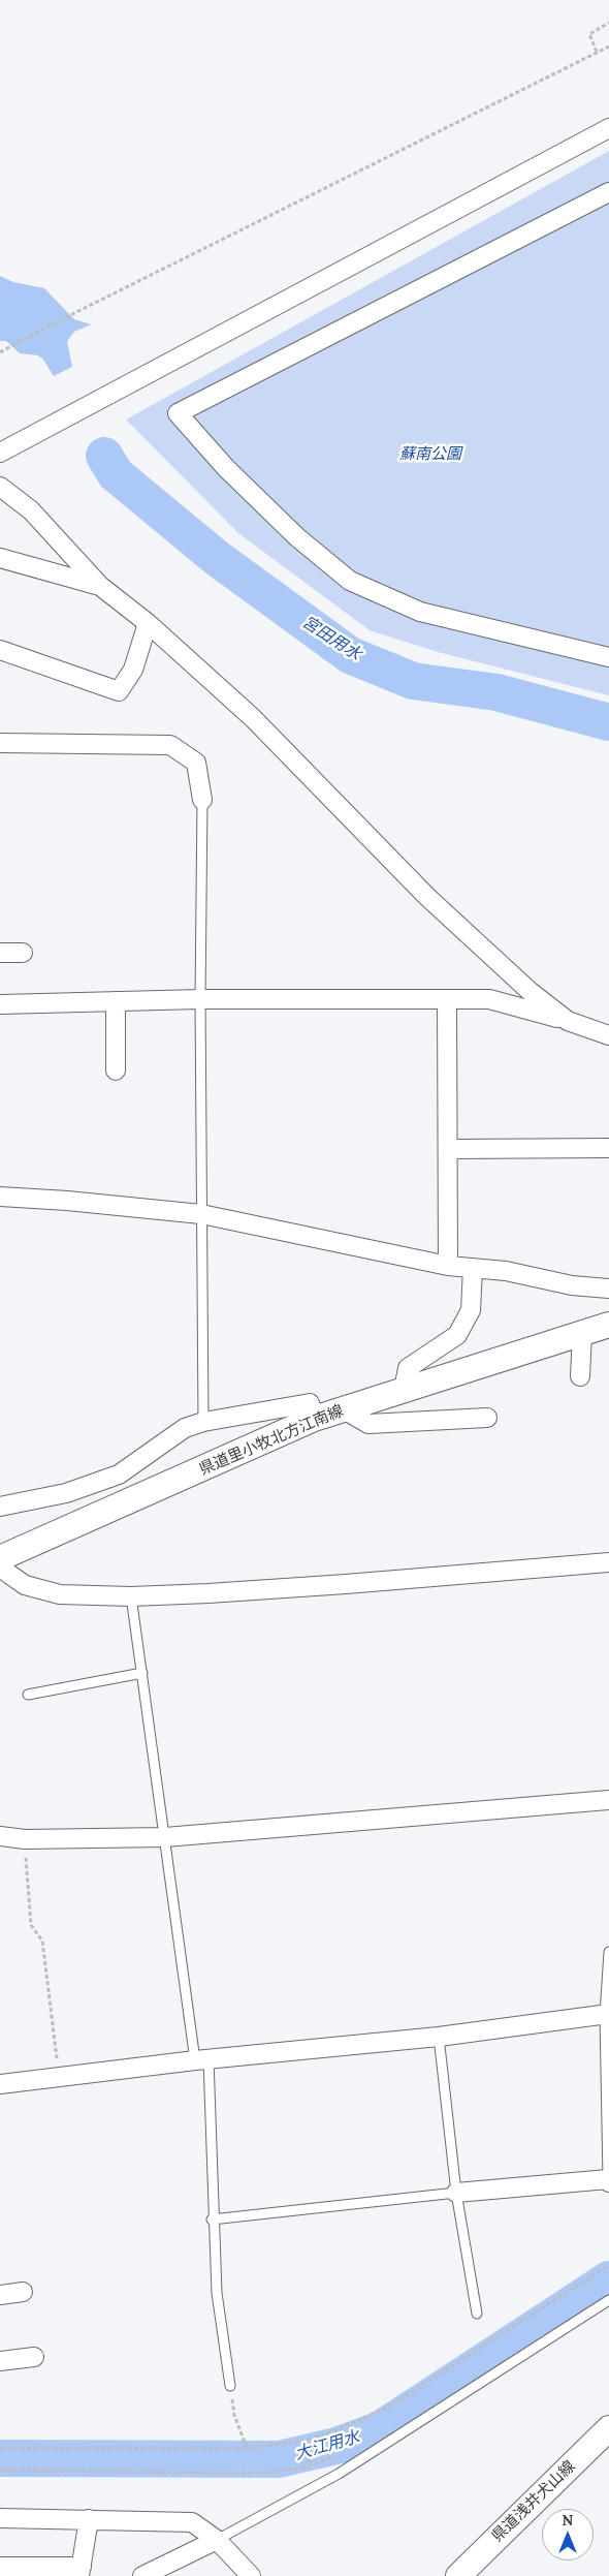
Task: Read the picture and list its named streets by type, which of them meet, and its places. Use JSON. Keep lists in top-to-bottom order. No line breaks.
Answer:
{"streets":{"main road":["県道里小牧北方江南線","県道浅井犬山線"]},"water":["宮田用水","大江用水"],"parks":["蘇南公園"],"north":"top"}
